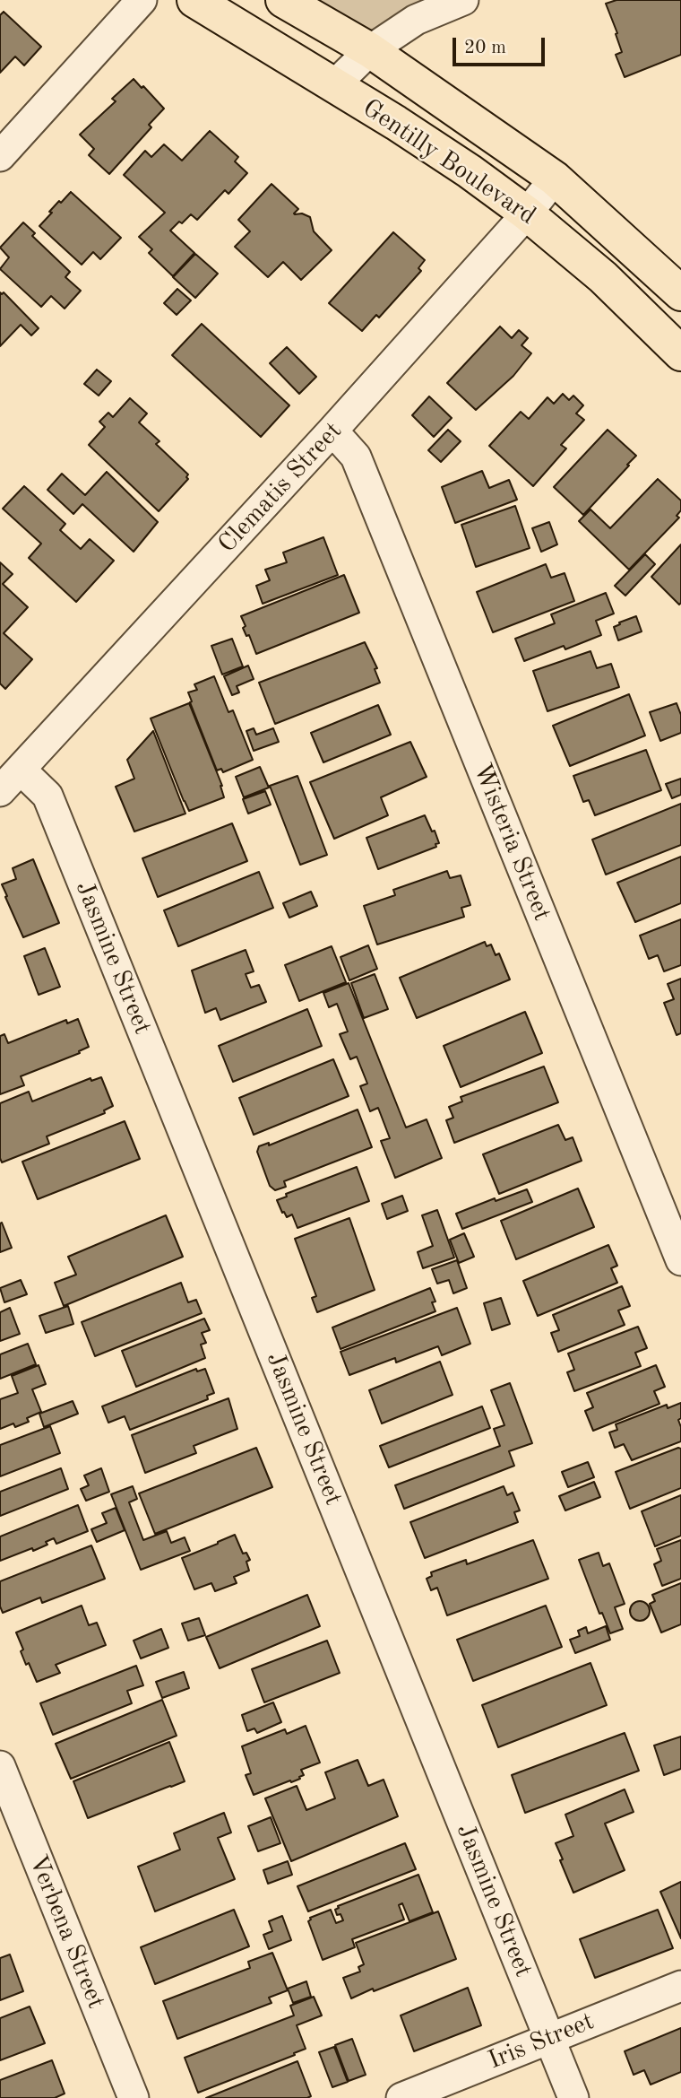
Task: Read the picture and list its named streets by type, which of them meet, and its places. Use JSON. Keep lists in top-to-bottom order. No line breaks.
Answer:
{"streets":{"main road":["Gentilly Boulevard"],"street":["Clematis Street","Wisteria Street","Jasmine Street","Verbena Street","Iris Street"]},"crossings":[["Gentilly Boulevard","Clematis Street"],["Clematis Street","Wisteria Street"],["Clematis Street","Jasmine Street"],["Jasmine Street","Iris Street"]],"scale_bar":"20 m"}
